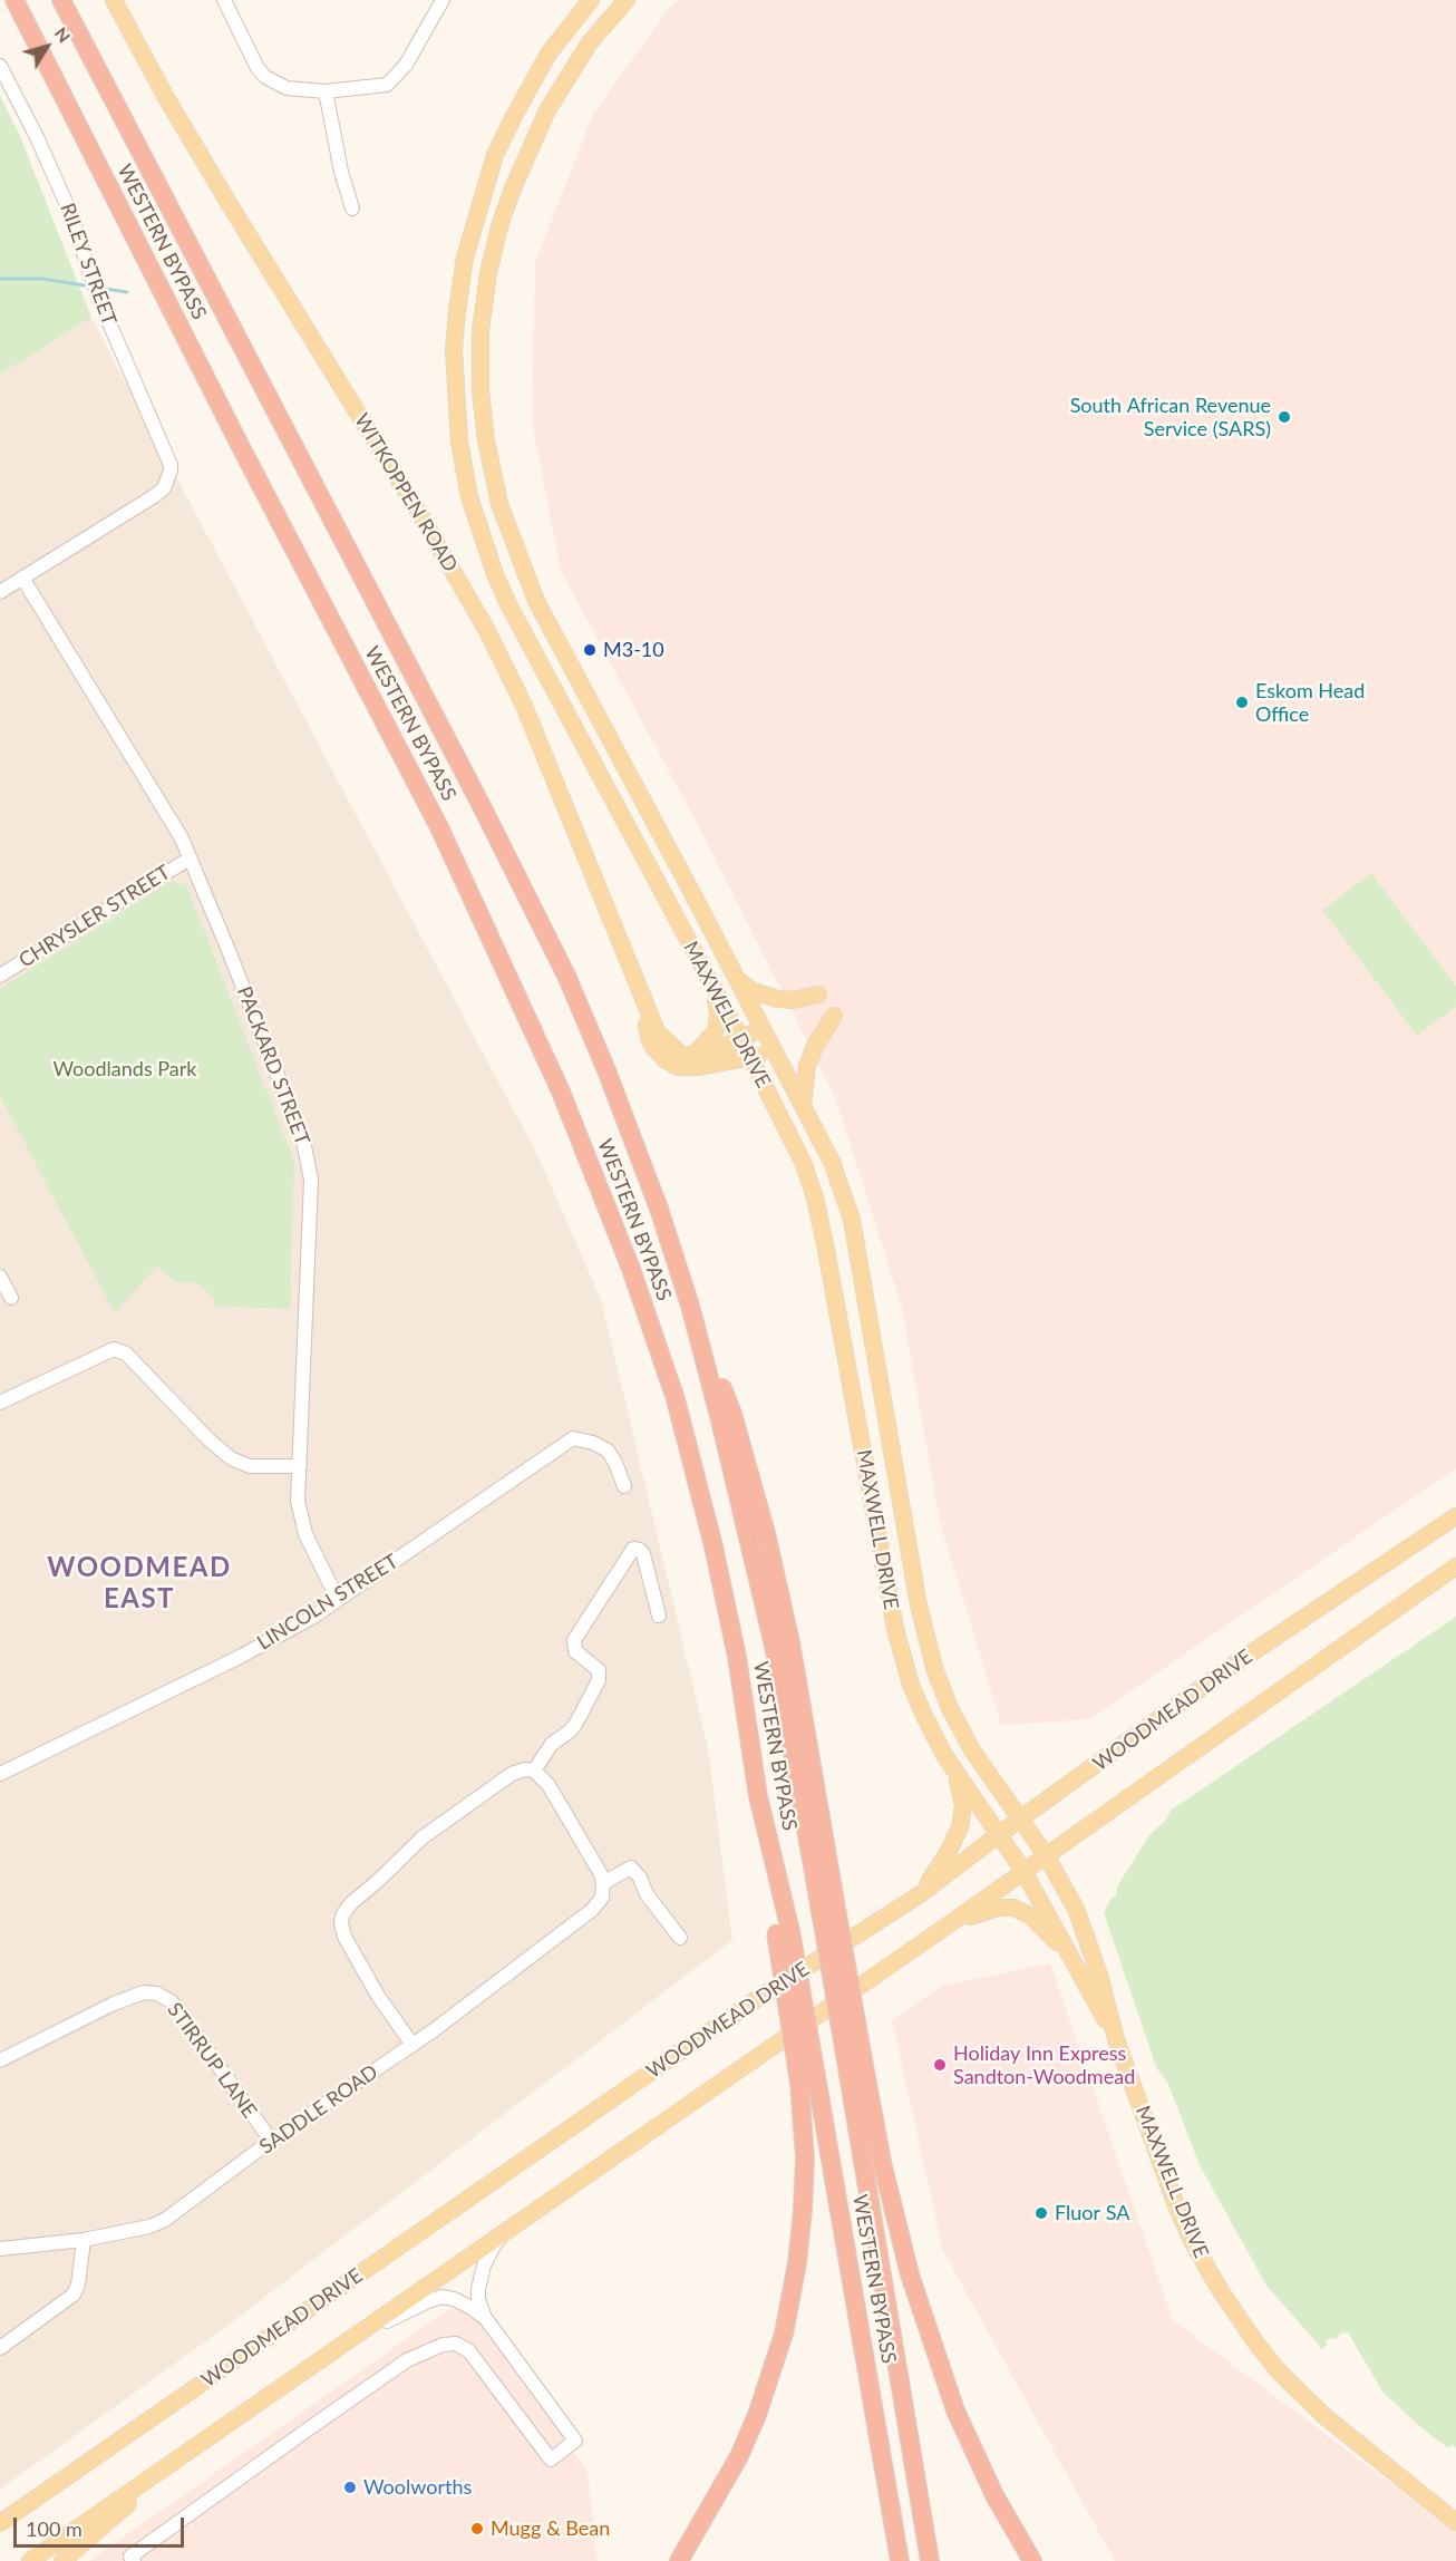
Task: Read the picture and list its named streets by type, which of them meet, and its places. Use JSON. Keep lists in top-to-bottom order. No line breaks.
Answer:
{"streets":{"highway":["WESTERN BYPASS"],"main road":["WITKOPPEN ROAD","MAXWELL DRIVE","WOODMEAD DRIVE"],"street":["RILEY STREET","CHRYSLER STREET","PACKARD STREET","LINCOLN STREET","STIRRUP LANE","SADDLE ROAD"]},"crossings":[["RILEY STREET","PACKARD STREET"],["WITKOPPEN ROAD","MAXWELL DRIVE"],["CHRYSLER STREET","PACKARD STREET"],["MAXWELL DRIVE","WOODMEAD DRIVE"],["PACKARD STREET","LINCOLN STREET"],["STIRRUP LANE","SADDLE ROAD"]],"districts":["WOODMEAD EAST"],"parks":["Woodlands Park"],"places":["South African Revenue Service (SARS)","M3-10","Eskom Head Office","Holiday Inn Express Sandton-Woodmead","Fluor SA","Woolworths","Mugg & Bean"],"scale_bar":"100 m","north":"top right"}
